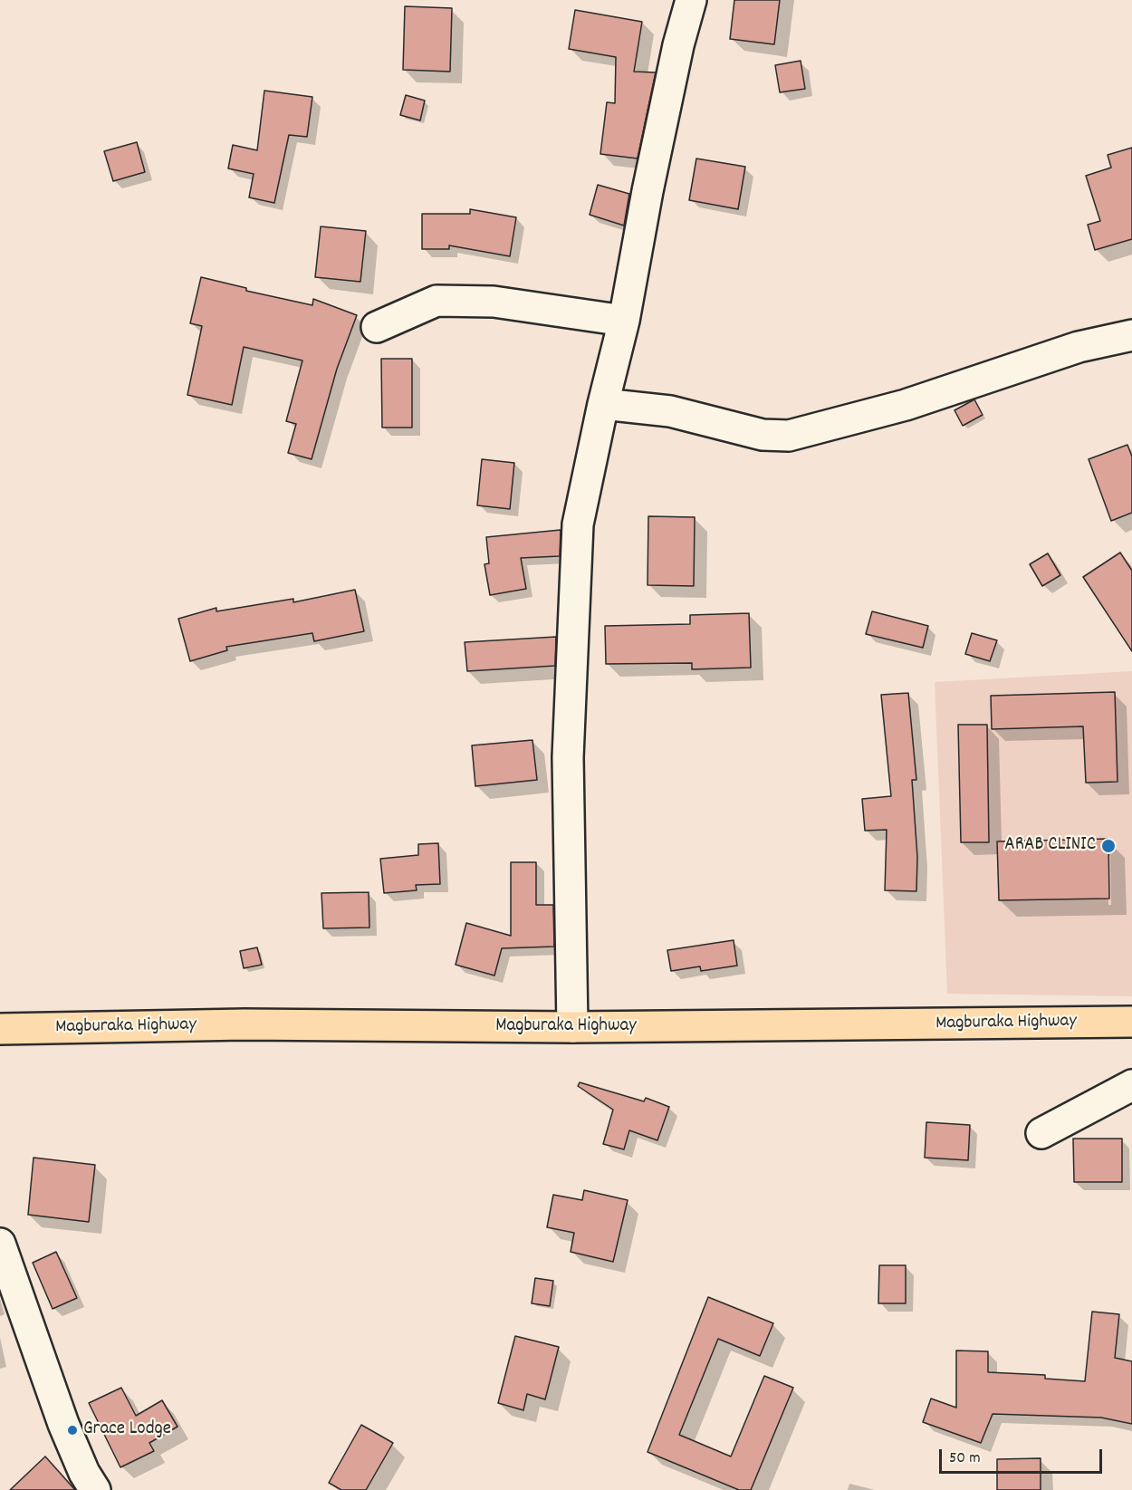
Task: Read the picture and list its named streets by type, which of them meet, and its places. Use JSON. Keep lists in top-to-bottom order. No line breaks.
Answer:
{"streets":{"main road":["Magburaka Highway"]},"places":["ARAB CLINIC","Grace Lodge"],"scale_bar":"50 m"}
